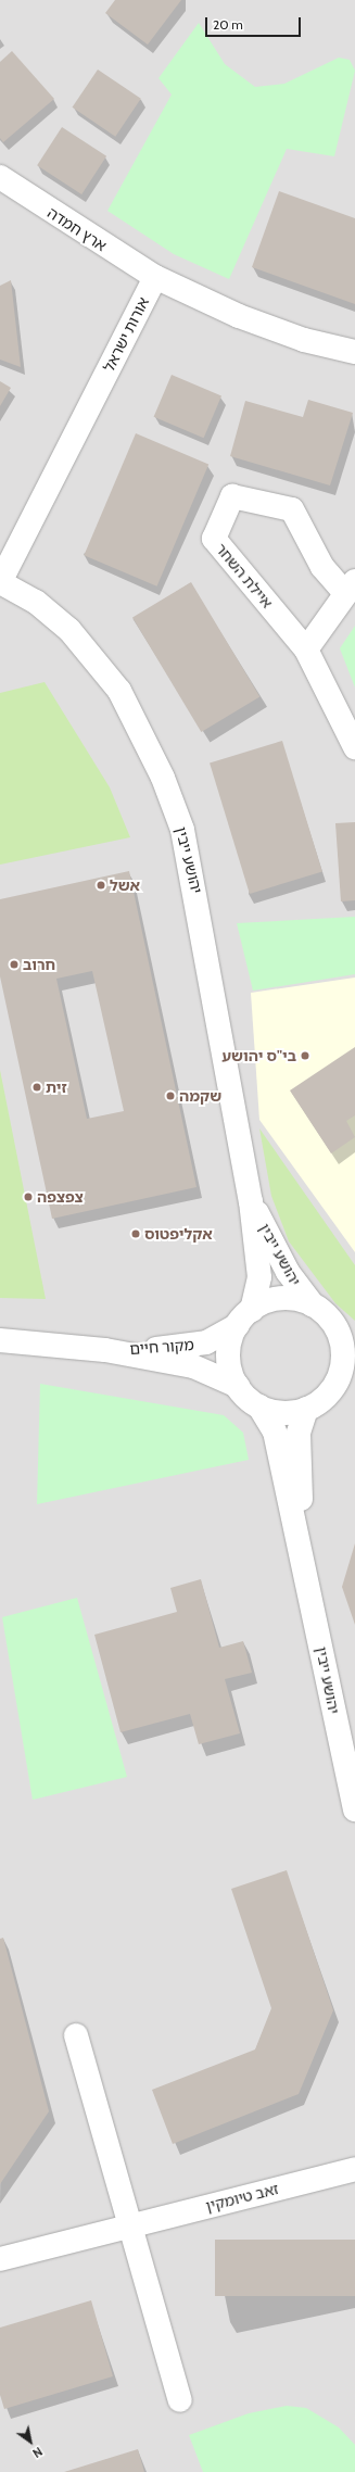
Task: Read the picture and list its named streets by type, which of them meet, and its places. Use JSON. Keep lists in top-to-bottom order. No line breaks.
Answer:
{"streets":{"street":["ארץ חמדה","אורות ישראל","איילת השחר","יהושע ייבין","מקור חיים","זאב טיומקין"]},"crossings":[["ארץ חמדה","אורות ישראל"],["אורות ישראל","יהושע ייבין"],["יהושע ייבין","מקור חיים"]],"places":["אשל","חרוב","בי\"ס יהושע","זית","שקמה","צפצפה","אקליפטוס"],"scale_bar":"20 m","north":"bottom right"}
